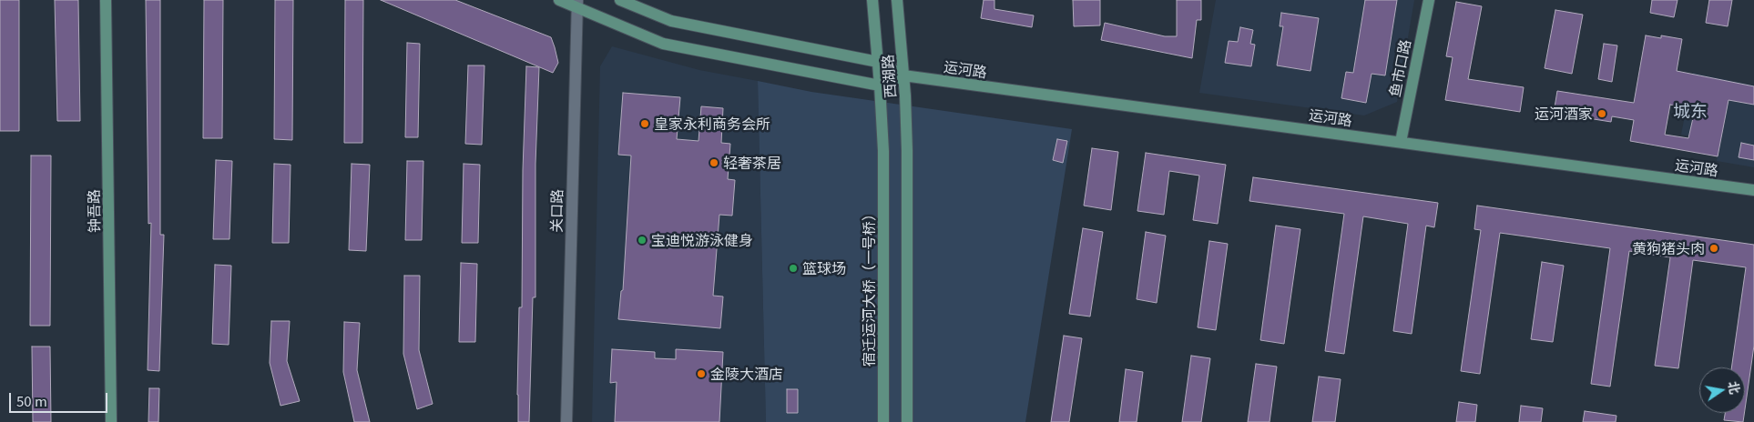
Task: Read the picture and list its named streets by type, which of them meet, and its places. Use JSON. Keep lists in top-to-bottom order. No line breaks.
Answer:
{"streets":{"street":["鱼市口路","运河路","西湖路","钟吾路","关口路","宿迁运河大桥（一号桥）"]},"crossings":[["鱼市口路","运河路"],["运河路","西湖路"],["西湖路","宿迁运河大桥（一号桥）"]],"districts":["城东"],"places":["运河酒家","皇家永利商务会所","轻奢茶居","宝迪悦游泳健身","黄狗猪头肉","篮球场","金陵大酒店"],"scale_bar":"50 m","north":"right"}
